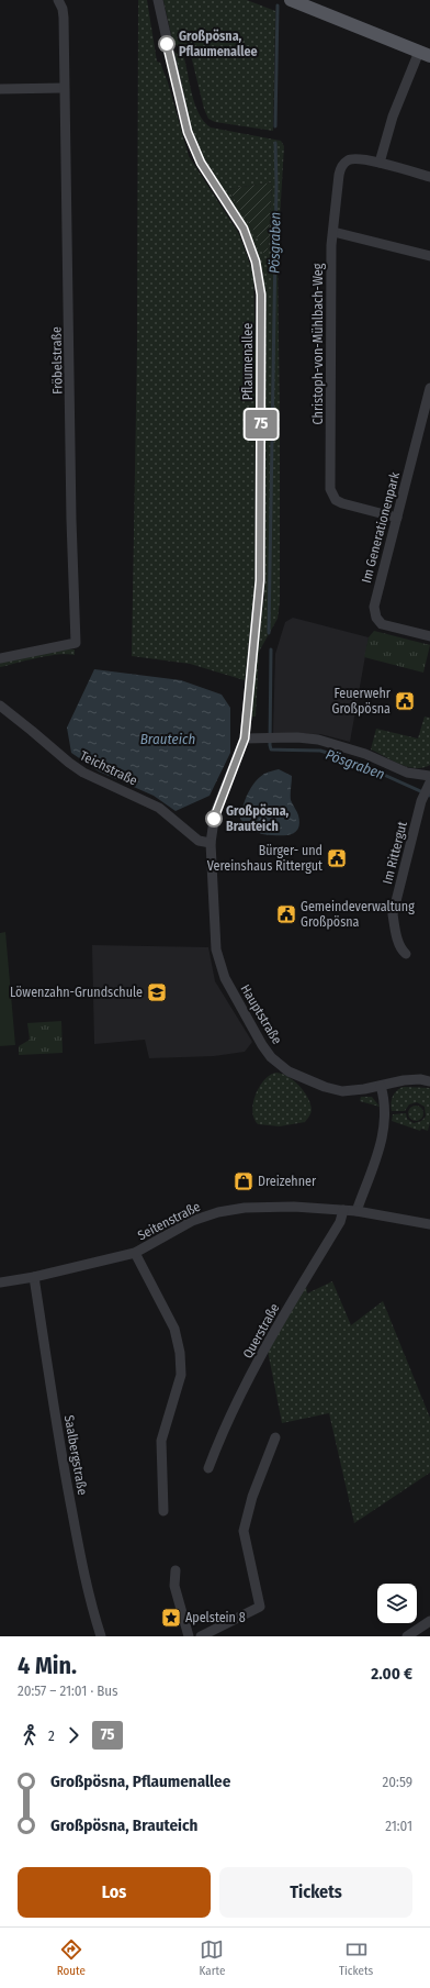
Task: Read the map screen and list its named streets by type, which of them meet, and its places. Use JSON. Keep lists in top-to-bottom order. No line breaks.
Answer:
{"streets":{"street":["Christoph-von-Mühlbach-Weg","Fröbelstraße","Pflaumenallee","Im Generationenpark","Teichstraße","Im Rittergut","Hauptstraße","Seitenstraße","Querstraße","Saalbergstraße"]},"crossings":[["Christoph-von-Mühlbach-Weg","Im Generationenpark"],["Pflaumenallee","Teichstraße"],["Pflaumenallee","Hauptstraße"],["Teichstraße","Hauptstraße"],["Seitenstraße","Querstraße"],["Seitenstraße","Saalbergstraße"]],"water":["Pösgraben","Brauteich"],"places":{"other":["Großpösna, Pflaumenallee","Großpösna, Brauteich"],"public building":["Feuerwehr Großpösna","Bürger- und Vereinshaus Rittergut","Gemeindeverwaltung Großpösna"],"school or university":["Löwenzahn-Grundschule"],"shop":["Dreizehner"],"place":["Apelstein 8"]},"lines":["bus line 75"],"page":{"on_map":"75","heading":["4 Min.","20:57 – 21:01 · Bus","2.00 €"],"legs":["2","75"],"list":[{"name":"Großpösna, Pflaumenallee","value":"20:59"},{"name":"Großpösna, Brauteich","value":"21:01"}],"buttons":["Los","Tickets"],"tabs":["Route","Karte","Tickets"]}}
